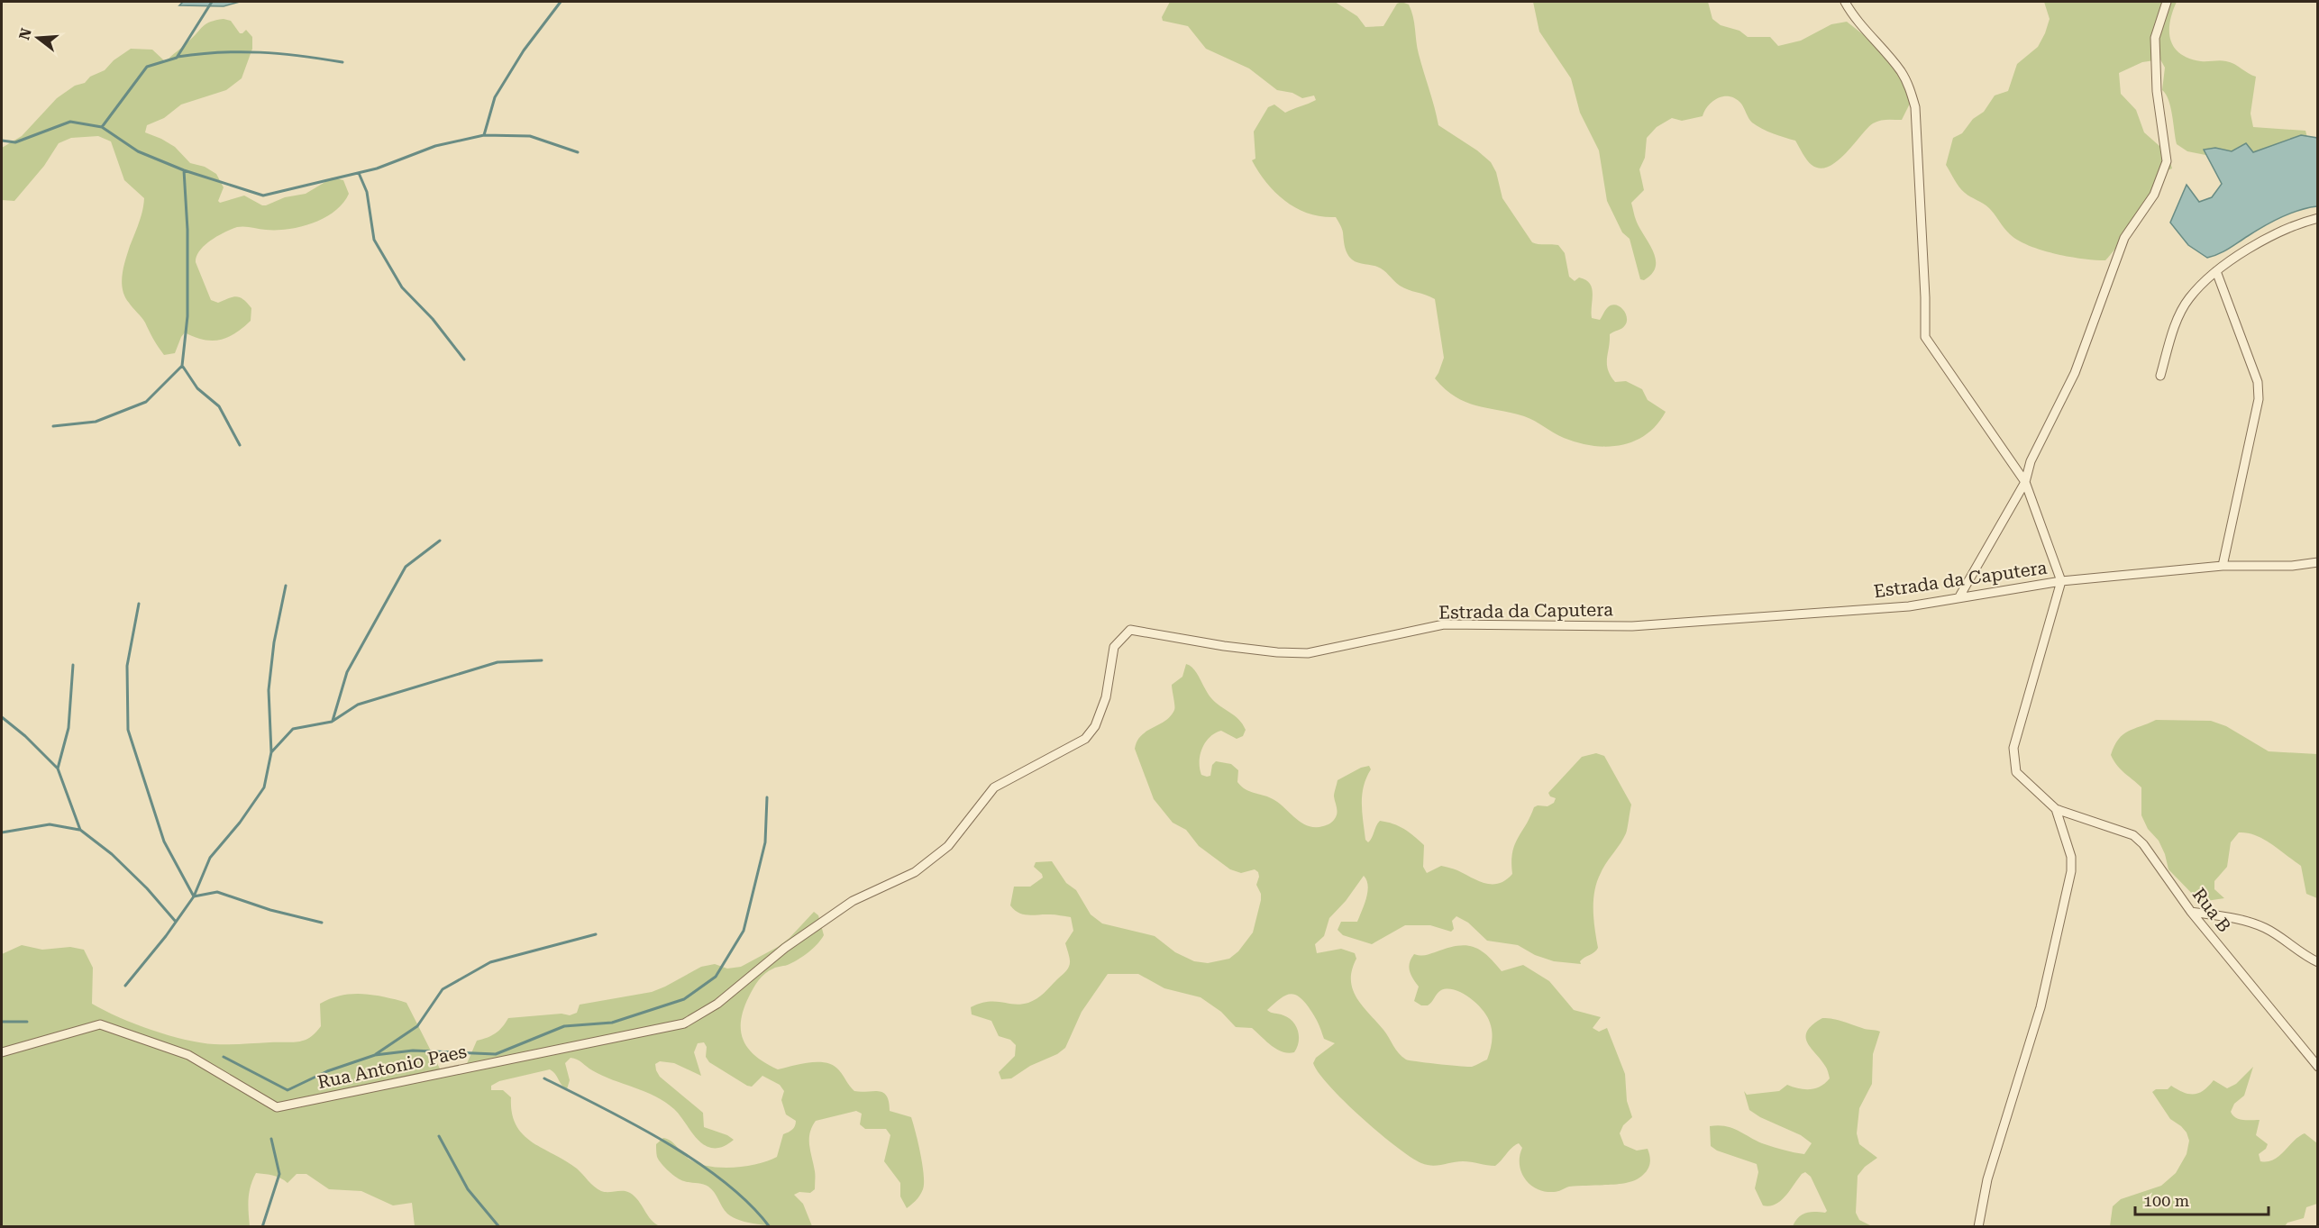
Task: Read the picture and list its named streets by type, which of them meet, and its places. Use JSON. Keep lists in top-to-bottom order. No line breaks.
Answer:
{"streets":{"street":["Estrada da Caputera","Rua B","Rua Antonio Paes"]},"crossings":[["Estrada da Caputera","Rua Antonio Paes"]],"scale_bar":"100 m","north":"left"}
